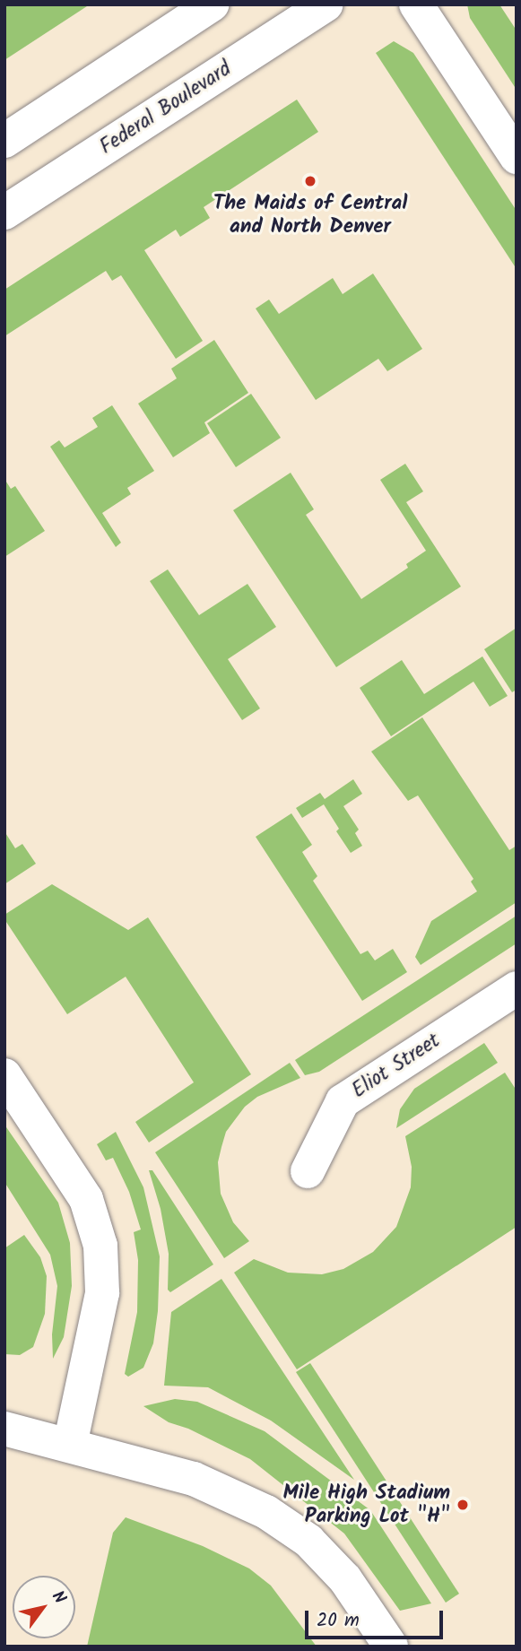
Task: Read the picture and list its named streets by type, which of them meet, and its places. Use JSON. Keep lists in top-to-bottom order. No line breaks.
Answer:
{"streets":{"street":["Federal Boulevard","Eliot Street"]},"places":["The Maids of Central and North Denver","Mile High Stadium Parking Lot \"H\""],"scale_bar":"20 m","north":"top right"}
